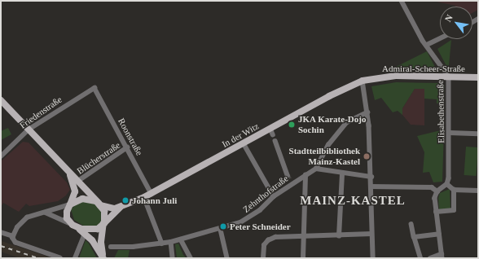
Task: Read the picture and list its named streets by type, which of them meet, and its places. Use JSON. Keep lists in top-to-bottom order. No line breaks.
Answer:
{"streets":{"main road":["Admiral-Scheer-Straße","In der Witz"],"street":["Elisabethenstraße","Friedenstraße","Roonstraße","Blücherstraße","Zehnthofstraße"]},"crossings":[["Admiral-Scheer-Straße","Elisabethenstraße"],["Admiral-Scheer-Straße","In der Witz"],["Friedenstraße","Roonstraße"],["In der Witz","Roonstraße"],["Roonstraße","Blücherstraße"]],"districts":["MAINZ-KASTEL"],"places":["JKA Karate-Dojo Sochin","Stadtteilbibliothek Mainz-Kastel","Johann Juli","Peter Schneider"],"north":"top left"}
